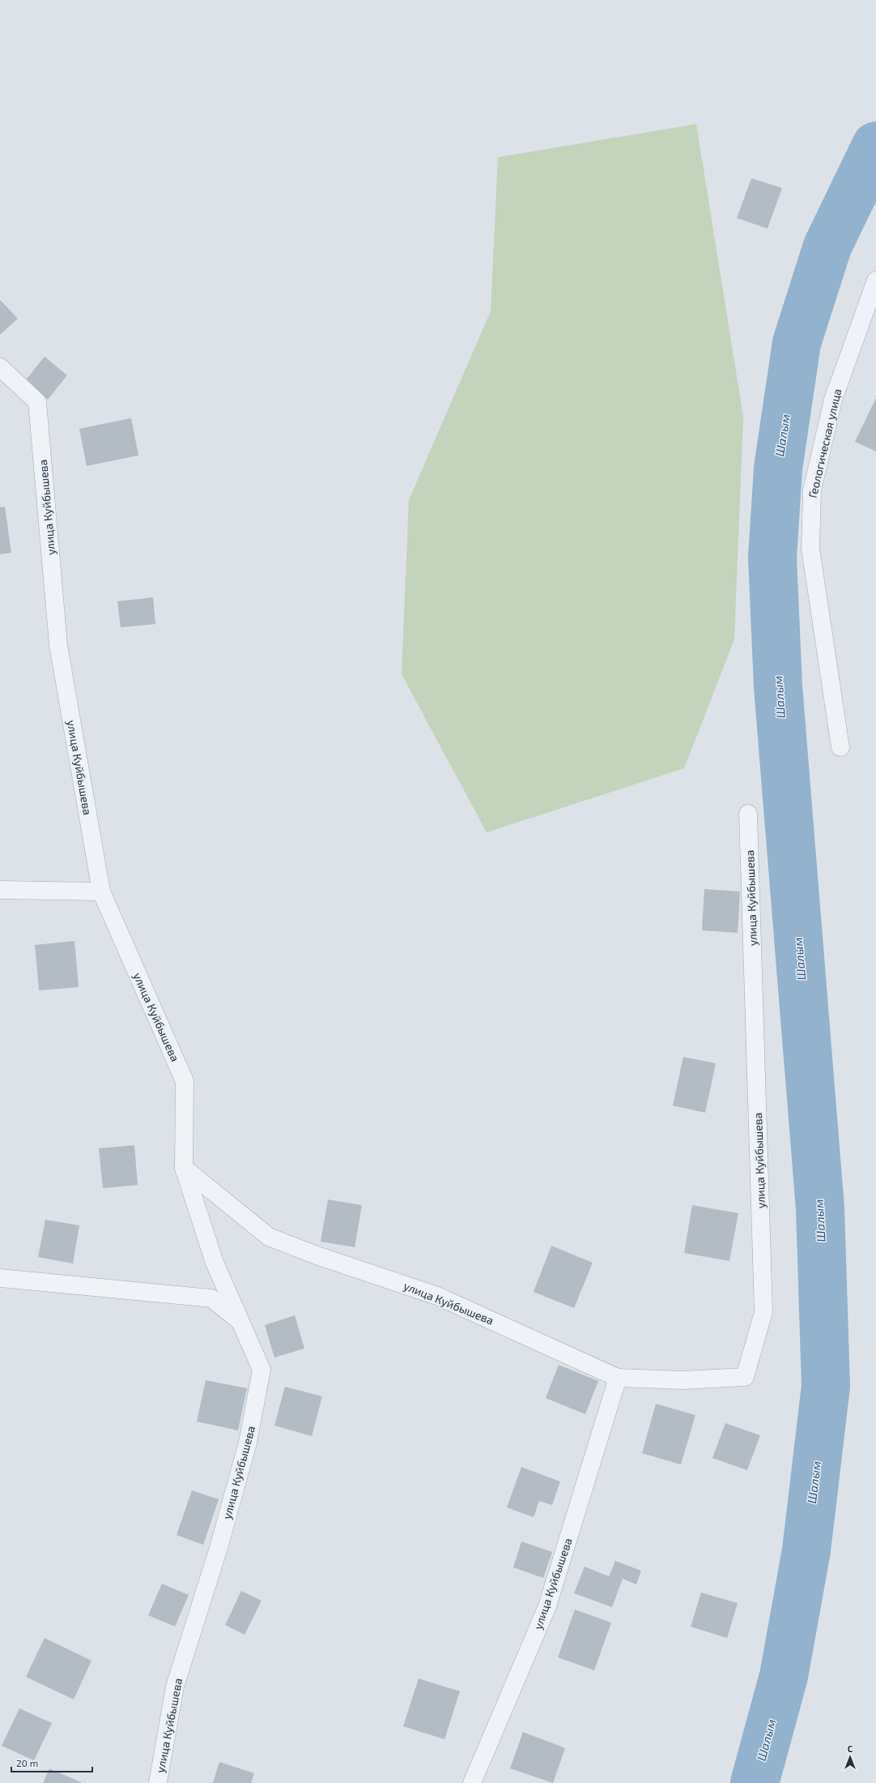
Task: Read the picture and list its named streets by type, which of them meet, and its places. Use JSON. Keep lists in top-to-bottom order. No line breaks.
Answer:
{"streets":{"street":["Геологическая улица","улица Куйбышева"]},"water":["Шалым"],"scale_bar":"20 m","north":"top"}
